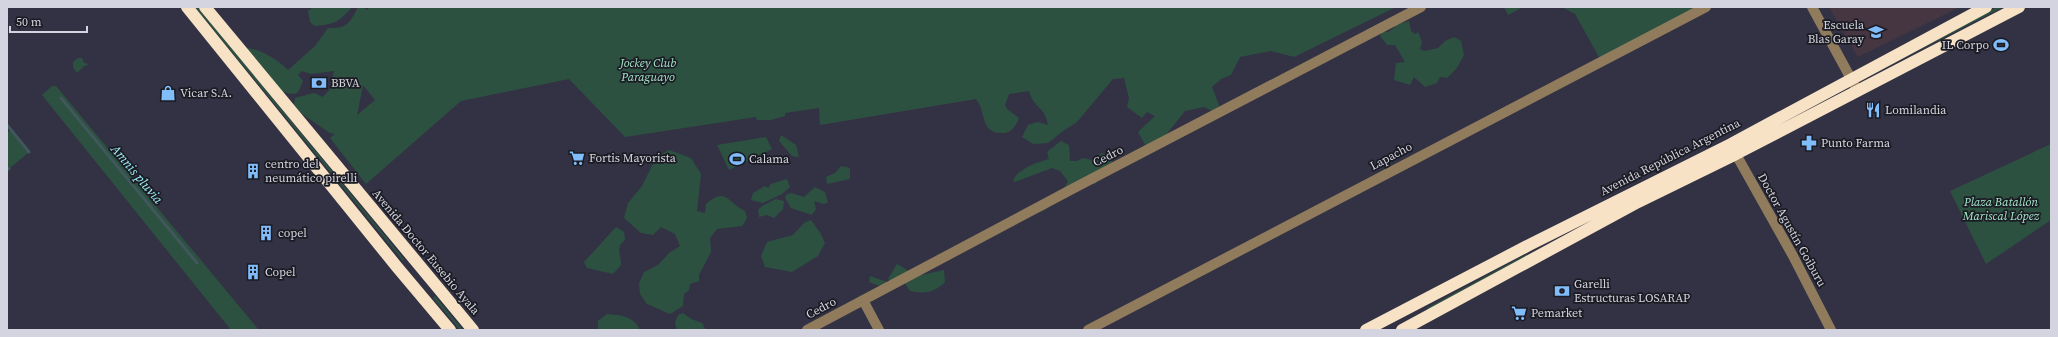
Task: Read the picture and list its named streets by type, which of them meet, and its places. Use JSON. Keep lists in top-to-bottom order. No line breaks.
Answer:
{"streets":{"highway":["Avenida República Argentina","Avenida Doctor Eusebio Ayala"],"street":["Cedro","Lapacho","Doctor Agustín Goiburu"]},"crossings":[["Avenida República Argentina","Doctor Agustín Goiburu"]],"water":["Amnis pluvia"],"parks":["Jockey Club Paraguayo","Plaza Batallón Mariscal López"],"places":{"school or university":["Escuela Blas Garay"],"sports":["IL Corpo","Calama"],"bank":["BBVA","Garelli Estructuras LOSARAP"],"shop":["Vicar S.A."],"restaurant":["Lomilandia"],"pharmacy":["Punto Farma"],"supermarket":["Fortis Mayorista","Pemarket"],"building":["centro del neumático pirelli","copel","Copel"]},"scale_bar":"50 m"}
